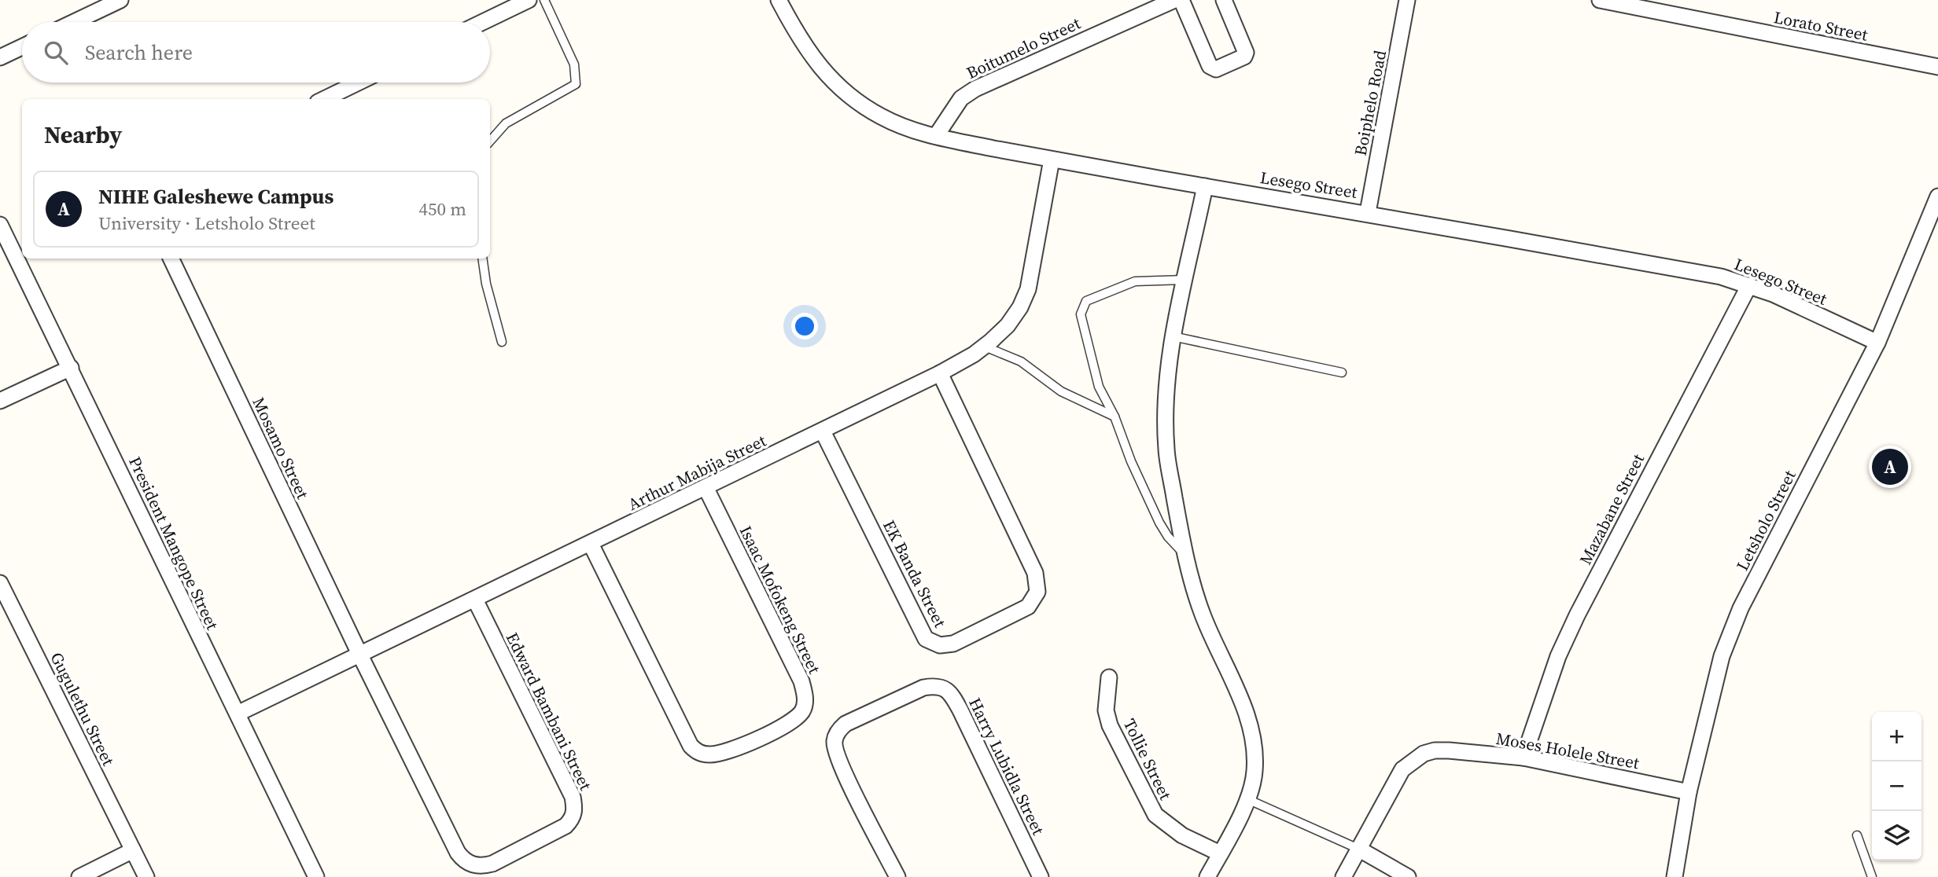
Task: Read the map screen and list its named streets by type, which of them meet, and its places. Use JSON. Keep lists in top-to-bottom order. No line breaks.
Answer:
{"streets":{"street":["Lorato Street","Boitumelo Street","Boiphelo Road","Lesego Street","Mosamo Street","Arthur Mabija Street","Mazabane Street","Letsholo Street","President Mangope Street","EK Banda Street","Isaac Mofokeng Street","Gugulethu Street","Edward Bambani Street","Moses Holele Street","Tollie Street","Harry Lubidla Street"]},"crossings":[["Boitumelo Street","Lesego Street"],["Boiphelo Road","Lesego Street"],["Lesego Street","Arthur Mabija Street"],["Lesego Street","Mazabane Street"],["Lesego Street","Letsholo Street"],["Mosamo Street","Arthur Mabija Street"],["Mosamo Street","Edward Bambani Street"],["Arthur Mabija Street","President Mangope Street"],["Arthur Mabija Street","EK Banda Street"],["Arthur Mabija Street","Isaac Mofokeng Street"],["Arthur Mabija Street","Edward Bambani Street"],["Mazabane Street","Moses Holele Street"],["Letsholo Street","Moses Holele Street"]],"page":{"search":"Search here","heading":"Nearby","list":[{"mark":"A","name":"NIHE Galeshewe Campus","note":"University · Letsholo Street","value":"450 m"}],"pins":"A","map_buttons":["+","−"]}}
